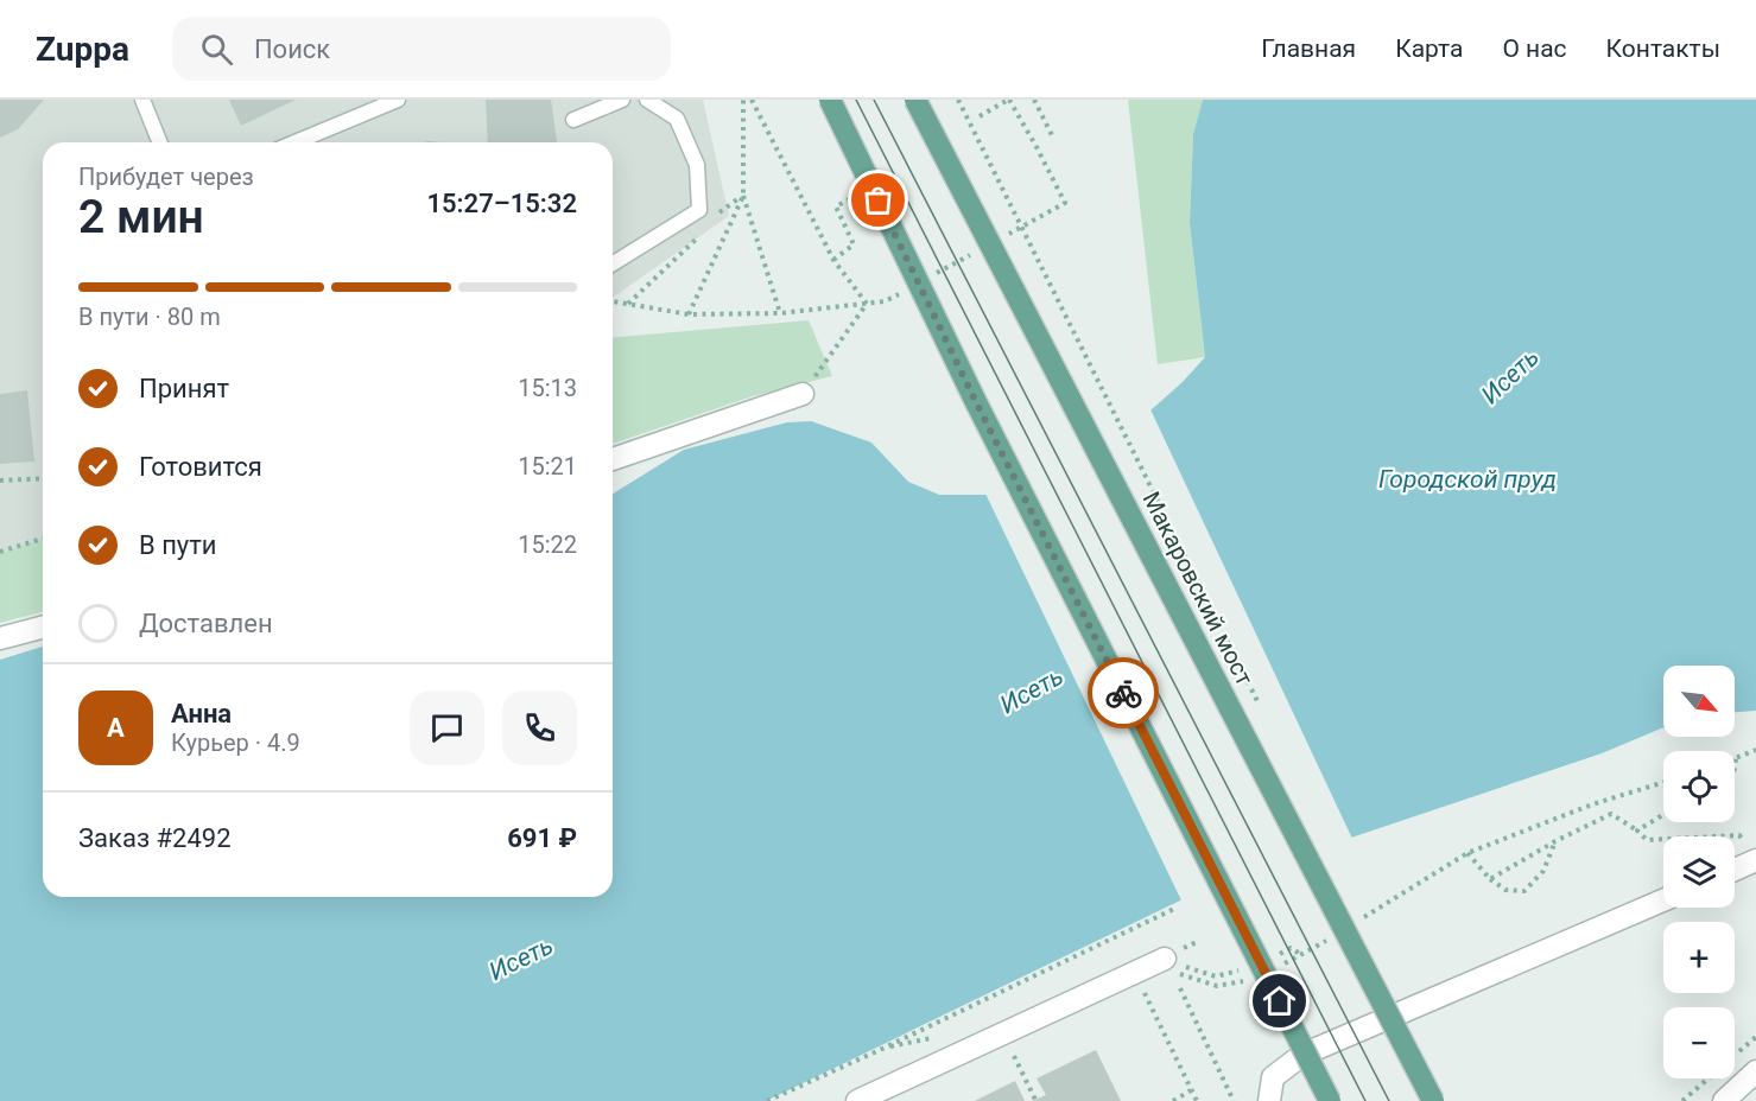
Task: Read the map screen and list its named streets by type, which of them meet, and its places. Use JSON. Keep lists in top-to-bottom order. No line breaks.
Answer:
{"streets":{"main road":["Макаровский мост"]},"water":["Исеть","Городской пруд"],"north":"bottom right","page":{"header":"Zuppa","search":"Поиск","nav":["Главная","Карта","О нас","Контакты"],"heading":["2 мин","Прибудет через","15:27–15:32"],"panel":["Анна","Курьер · 4.9","Заказ #2492","691 ₽"],"bar":"В пути · 80 m","list":[["Принят","15:13"],["Готовится","15:21"],["В пути","15:22"],"Доставлен"],"map_buttons":["+","−"],"round":"А"}}
